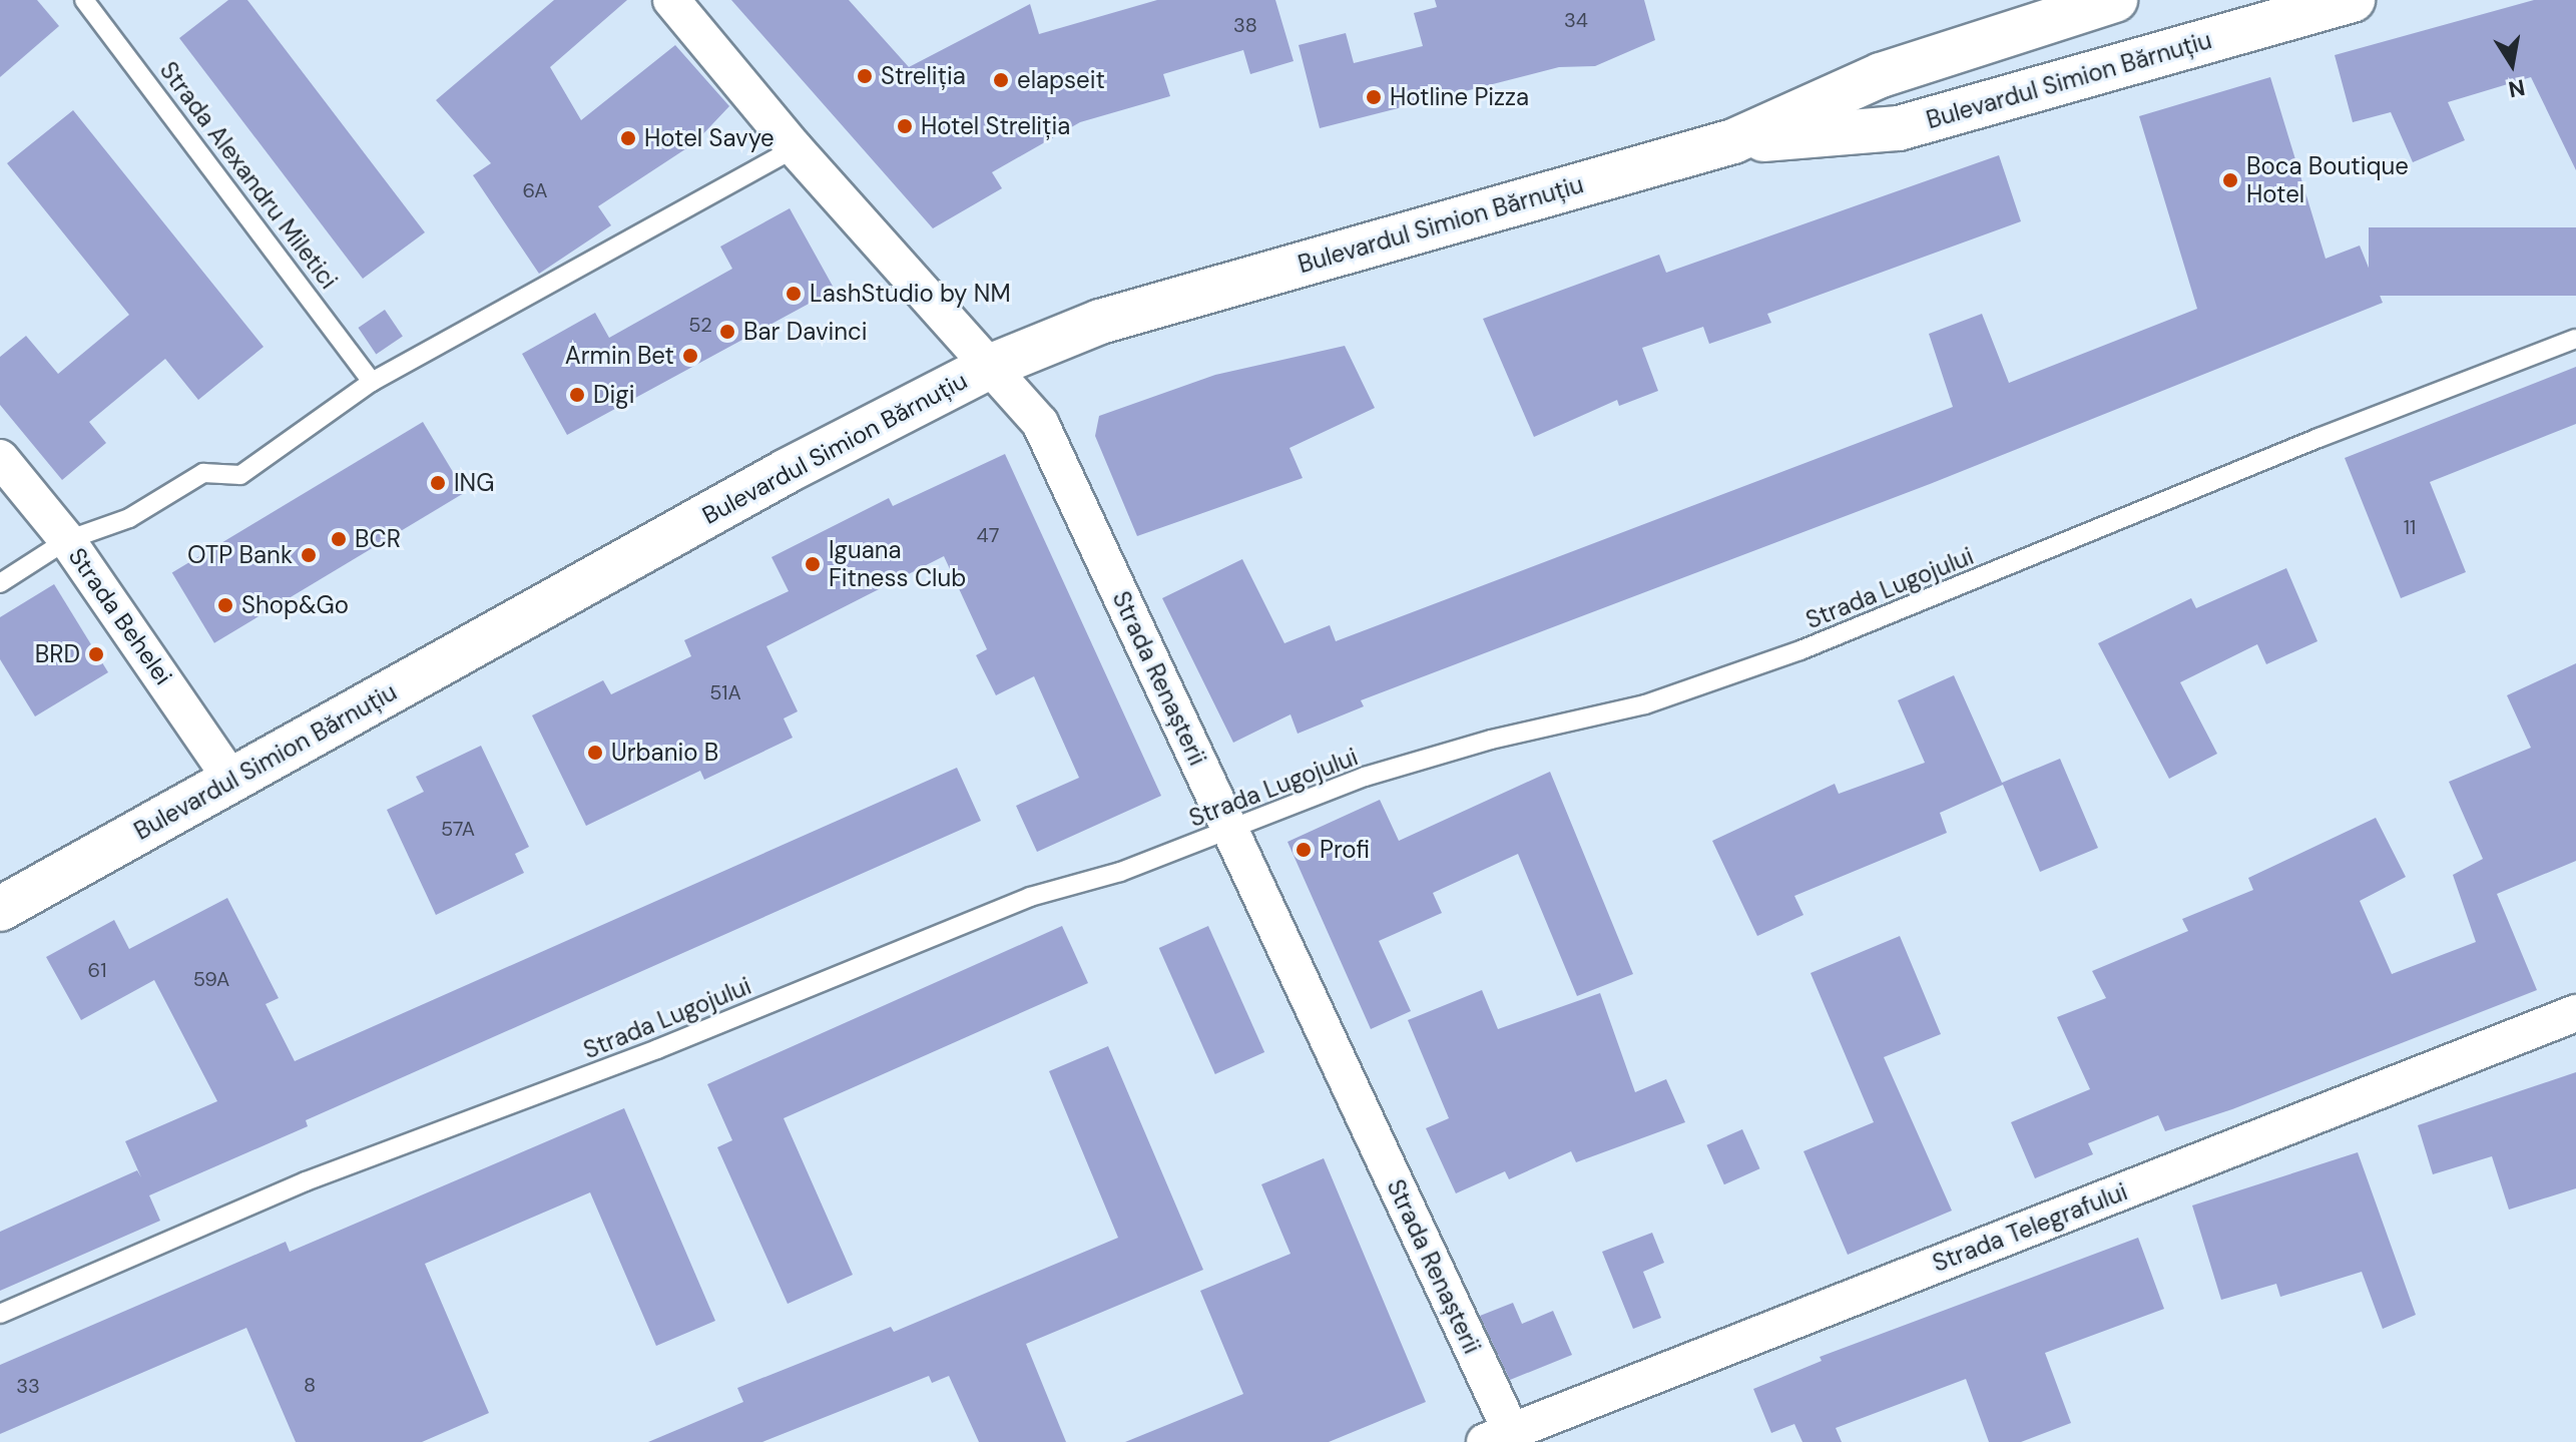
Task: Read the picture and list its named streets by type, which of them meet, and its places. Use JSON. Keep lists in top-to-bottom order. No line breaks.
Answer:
{"streets":{"main road":["Bulevardul Simion Bărnuțiu"],"street":["Strada Behelei","Strada Renașterii","Strada Telegrafului"],"lane":["Strada Alexandru Miletici","Strada Lugojului"]},"crossings":[["Bulevardul Simion Bărnuțiu","Strada Behelei"],["Bulevardul Simion Bărnuțiu","Strada Renașterii"],["Strada Lugojului","Strada Renașterii"],["Strada Renașterii","Strada Telegrafului"]],"places":["Streliția","elapseit","Hotline Pizza","Hotel Streliția","Hotel Savye","Boca Boutique Hotel","LashStudio by NM","Bar Davinci","Armin Bet","Digi","ING","BCR","OTP Bank","Iguana Fitness Club","Shop&Go","BRD","Urbanio B","Profi"],"house_numbers":["34","38","6A","52","11","47","51A","57A","61","59A","8","33"],"north":"bottom"}
